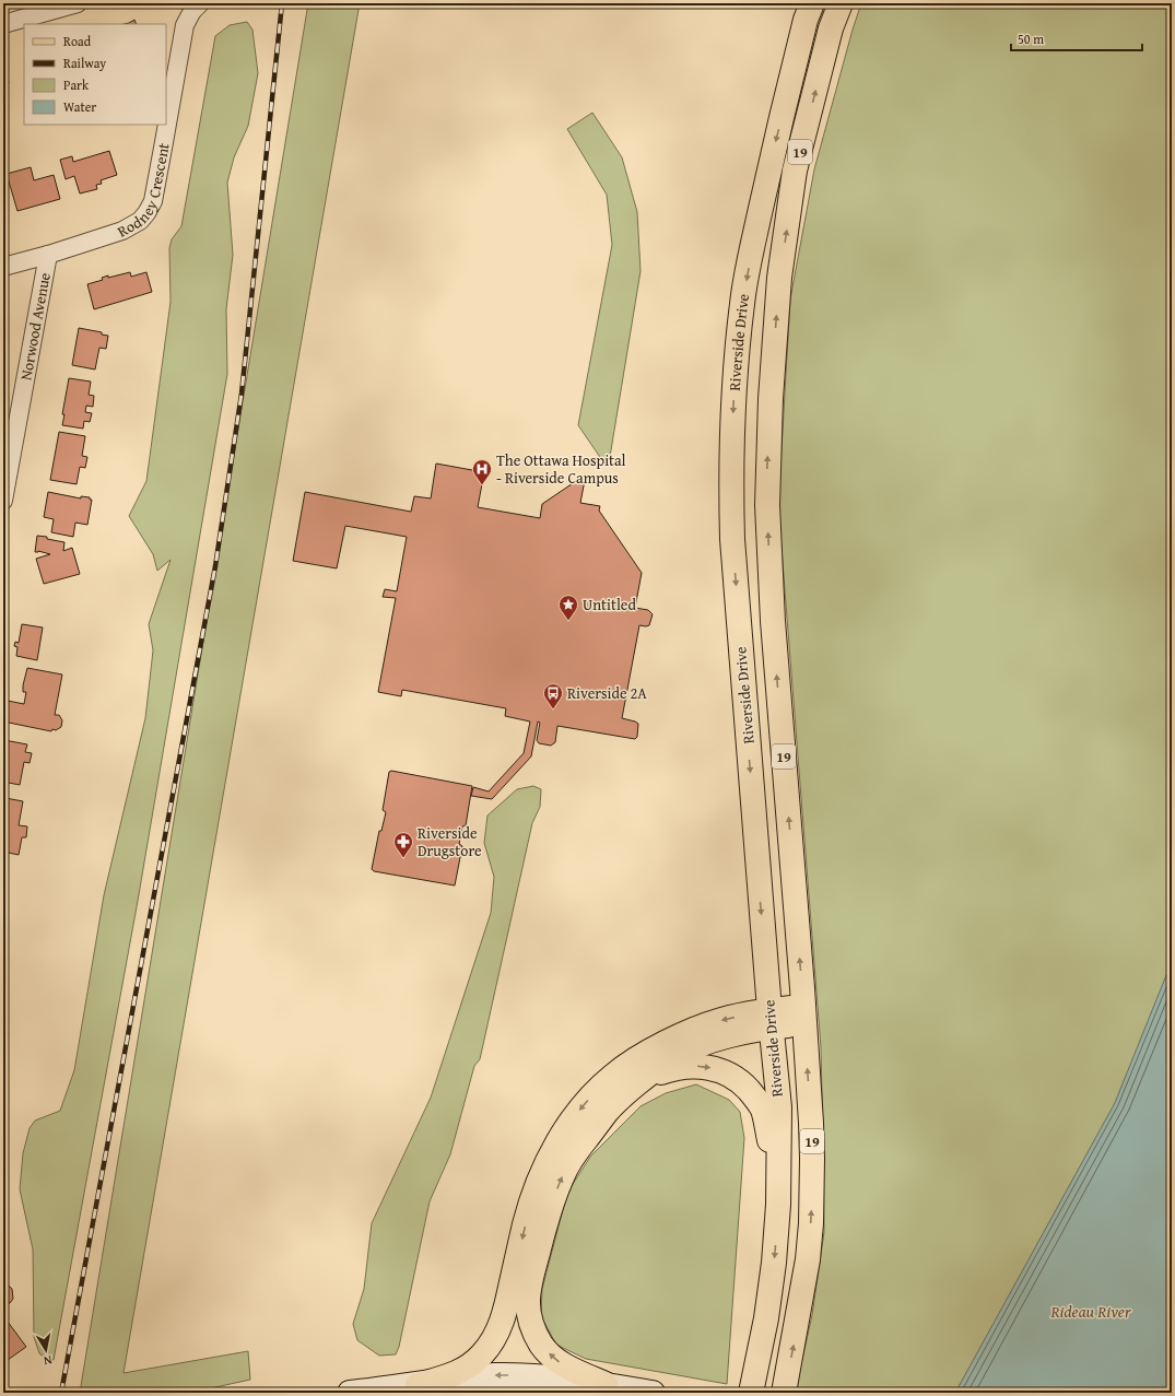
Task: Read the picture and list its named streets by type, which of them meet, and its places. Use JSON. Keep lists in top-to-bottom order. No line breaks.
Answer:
{"streets":{"main road":["19","Riverside Drive"],"street":["Rodney Crescent","Norwood Avenue"]},"crossings":[["Rodney Crescent","Norwood Avenue"]],"water":["Rideau River"],"places":{"hospital":["The Ottawa Hospital - Riverside Campus"],"place":["Untitled"],"bus stop":["Riverside 2A"],"pharmacy":["Riverside Drugstore"]},"legend":["Road","Railway","Park","Water"],"scale_bar":"50 m","north":"bottom"}
